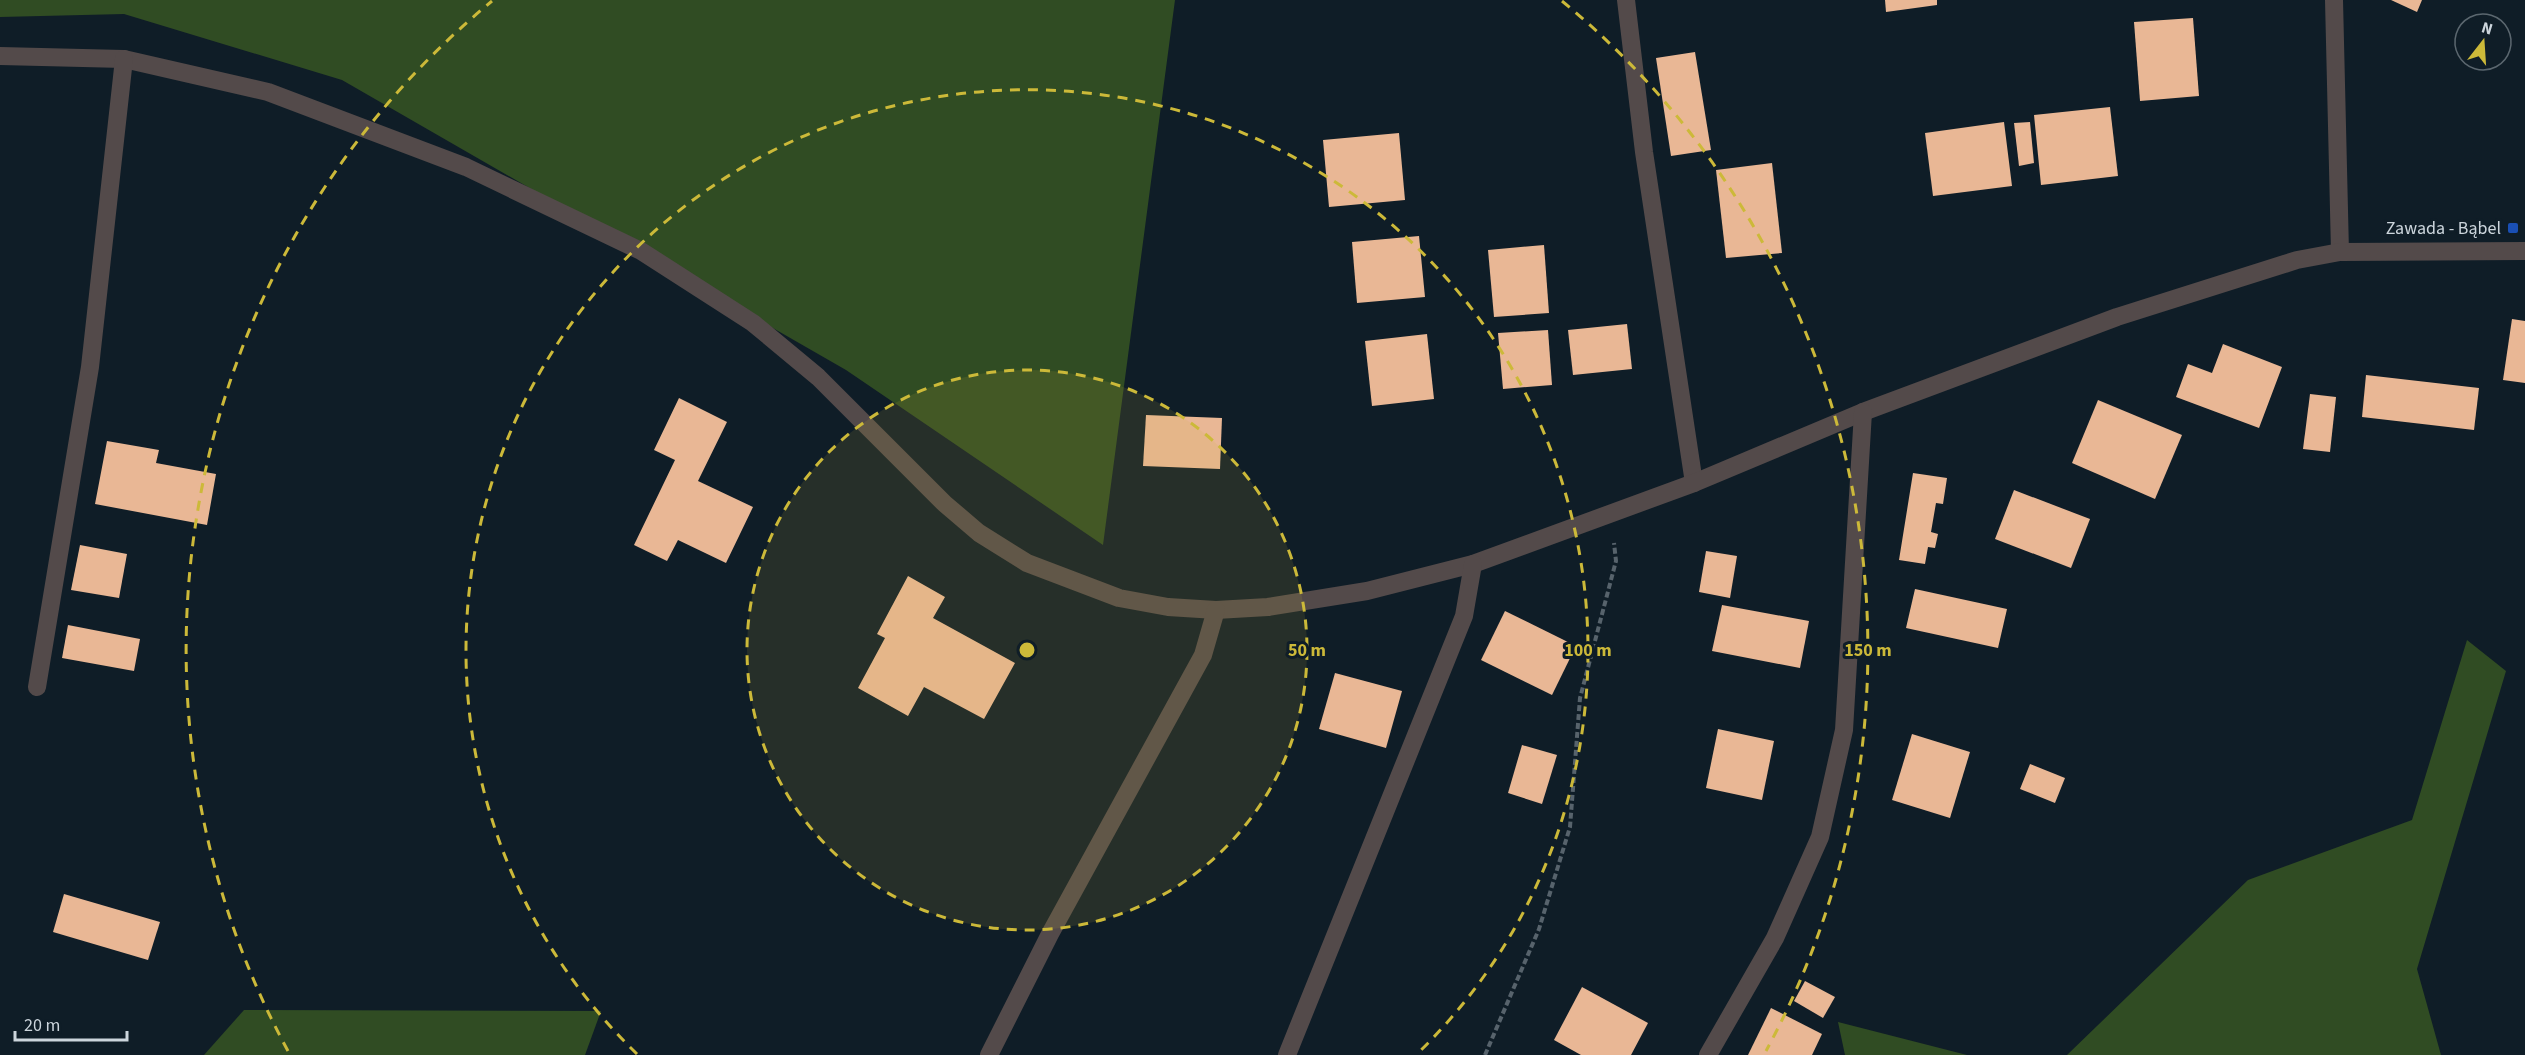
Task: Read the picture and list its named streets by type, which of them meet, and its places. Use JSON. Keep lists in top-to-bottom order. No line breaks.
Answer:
{"places":{"transit":["Zawada - Bąbel"]},"scale_bar":"20 m","north":"top","rings":["50 m","100 m","150 m"]}
